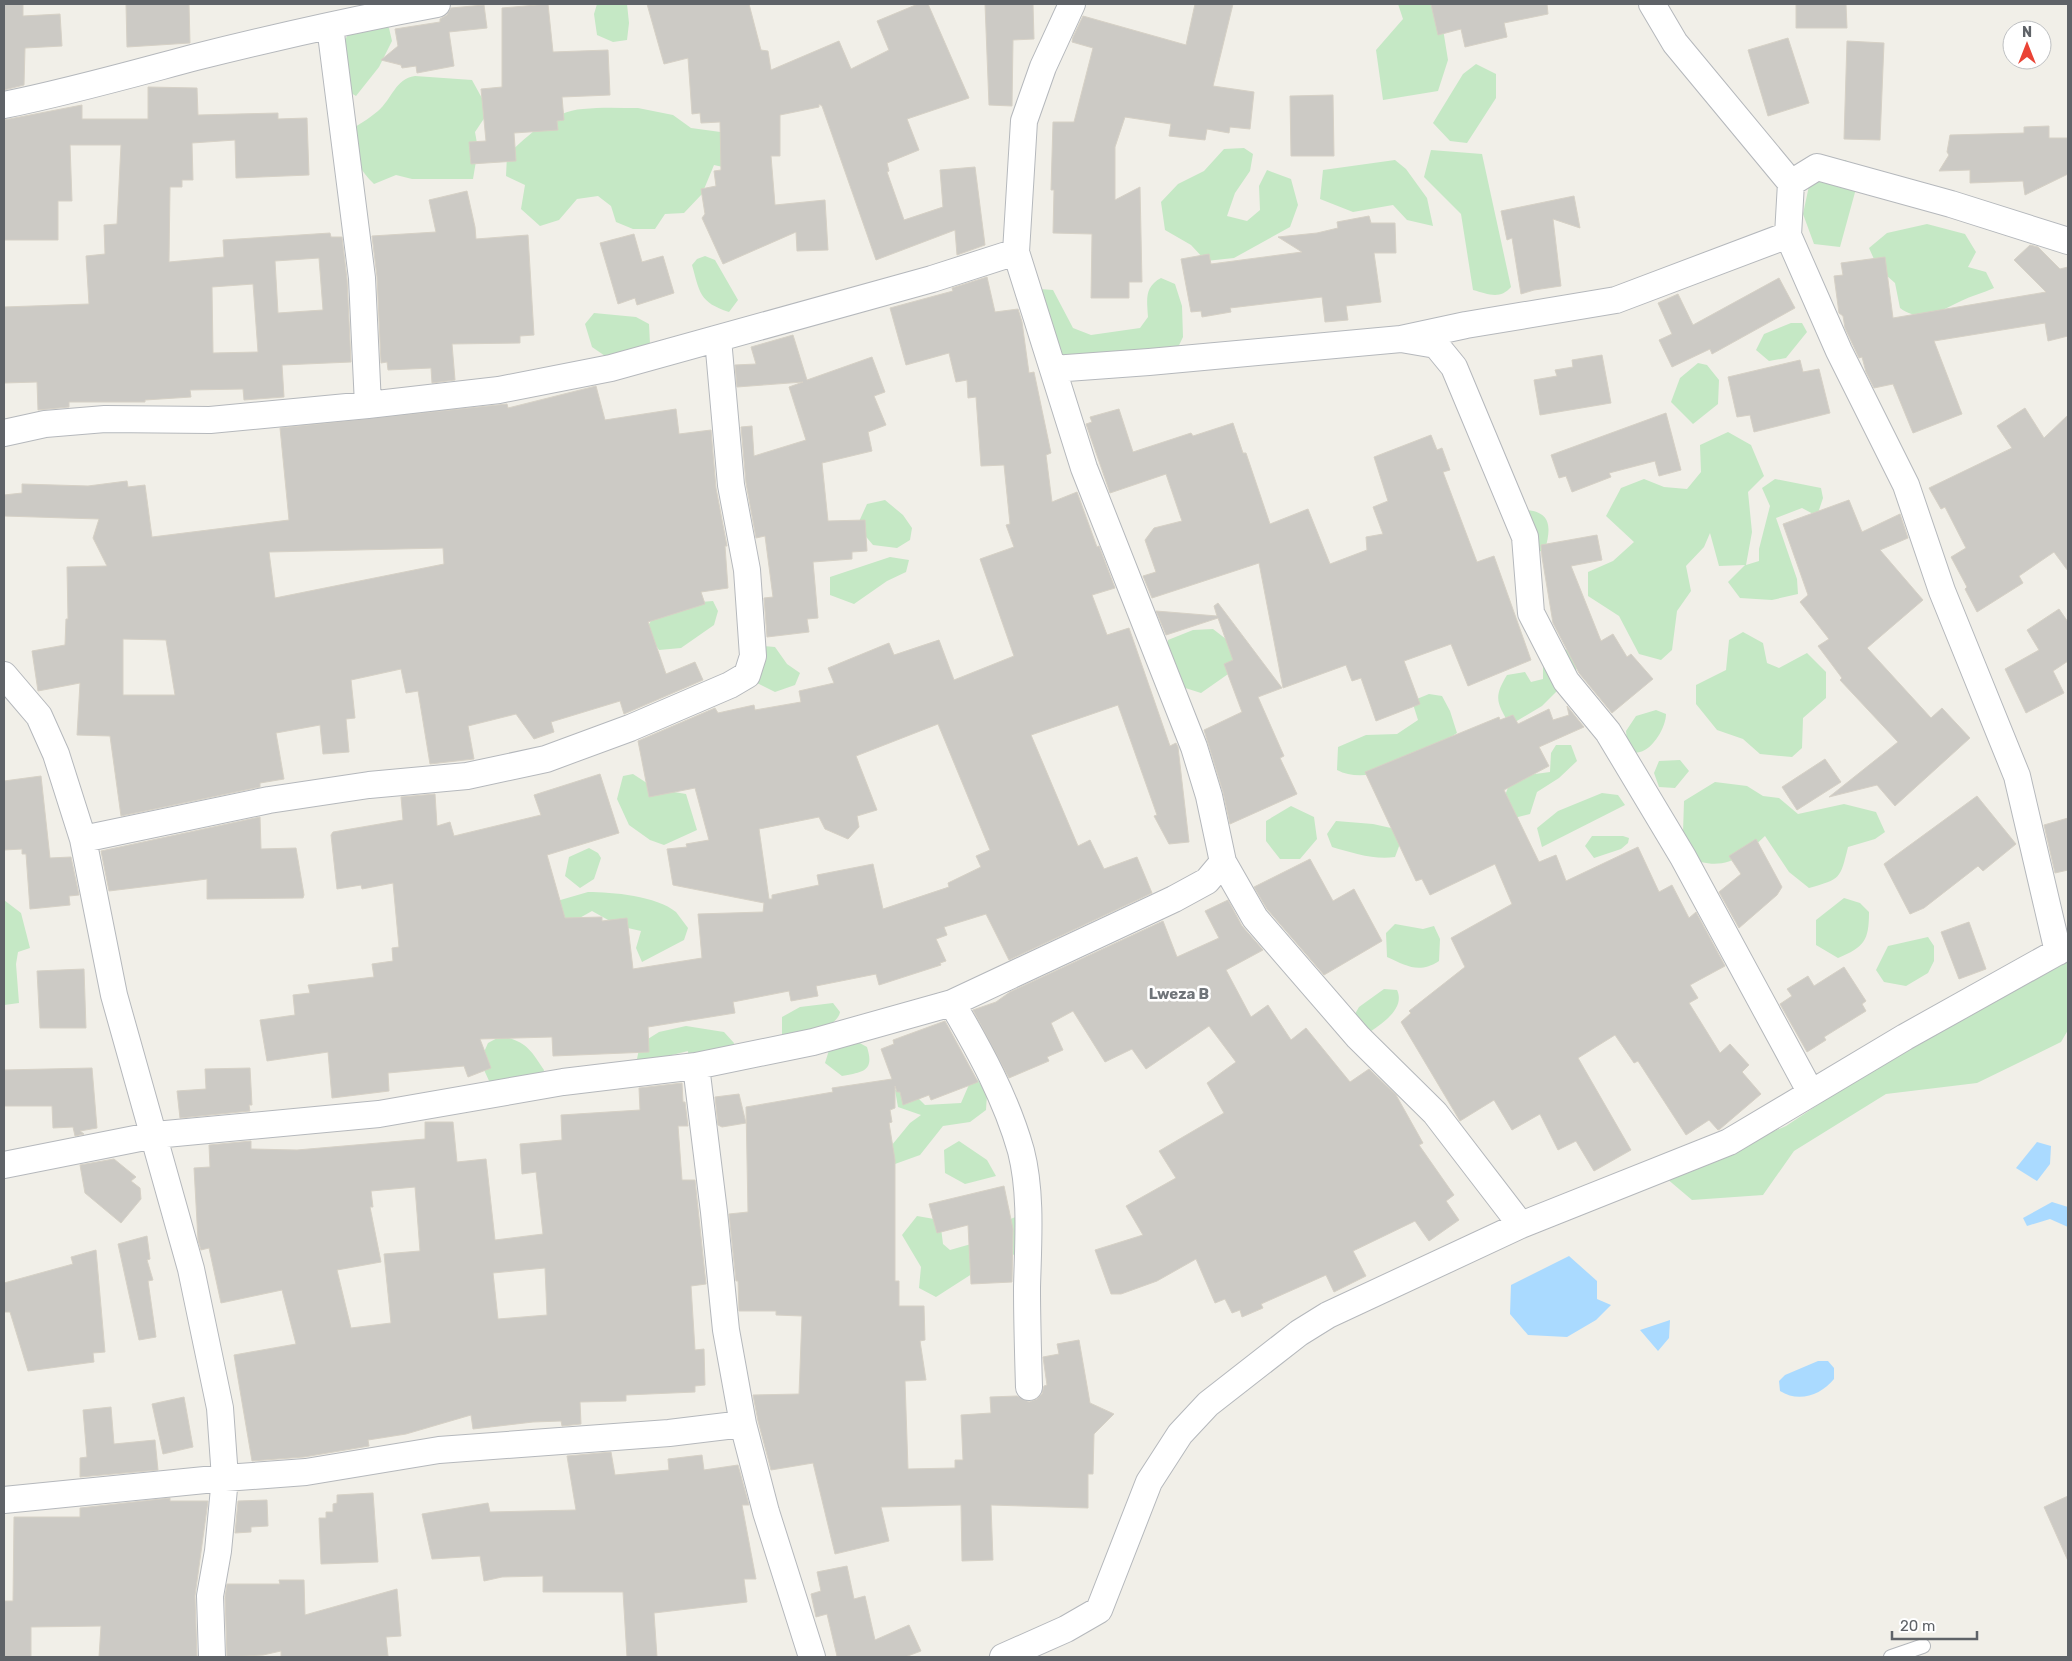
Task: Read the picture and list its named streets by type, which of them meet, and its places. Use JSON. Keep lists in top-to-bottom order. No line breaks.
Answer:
{"districts":["Lweza B"],"scale_bar":"20 m","north":"top"}
